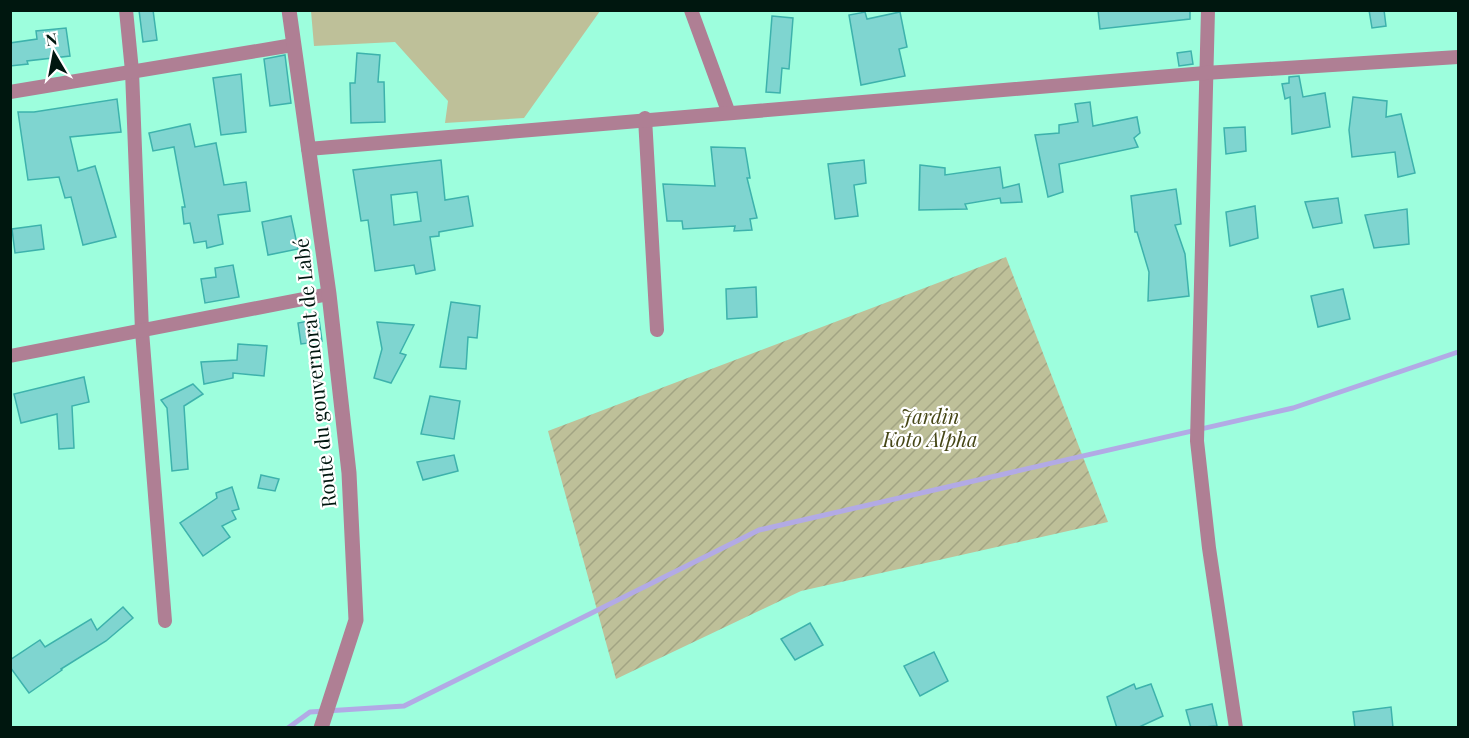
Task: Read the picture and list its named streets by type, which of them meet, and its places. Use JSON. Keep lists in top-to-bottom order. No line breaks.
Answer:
{"streets":{"street":["Route du gouvernorat de Labé"]},"parks":["Jardin Koto Alpha"],"north":"top"}
